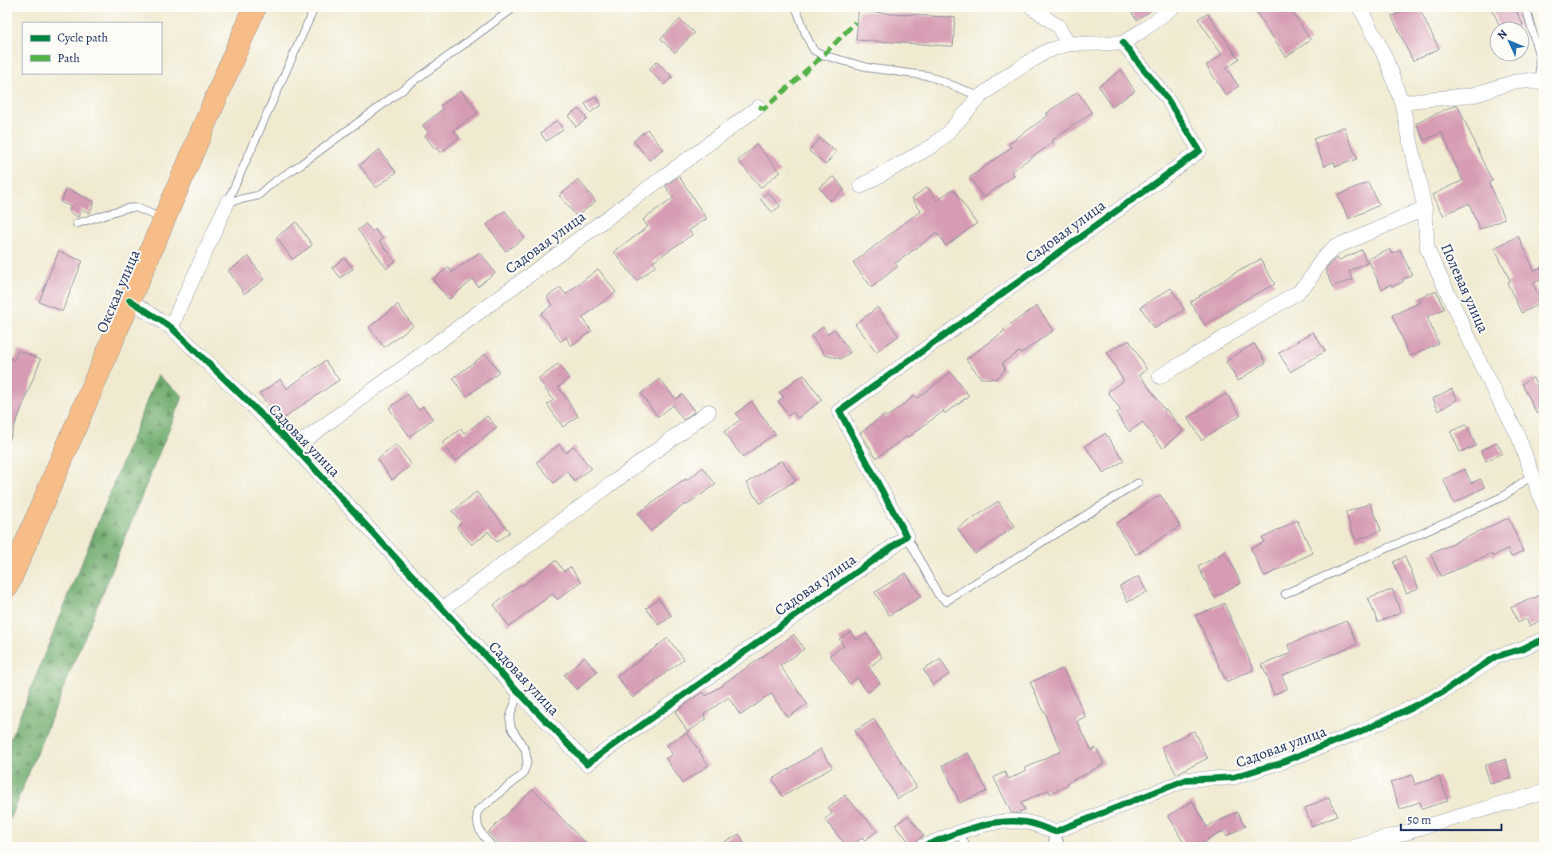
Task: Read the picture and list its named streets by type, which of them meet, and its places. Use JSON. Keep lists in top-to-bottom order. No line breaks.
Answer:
{"streets":{"main road":["Окская улица"],"street":["Садовая улица","Полевая улица"]},"crossings":[["Садовая улица","Окская улица"]],"legend":["Cycle path","Path"],"scale_bar":"50 m","north":"top left"}
